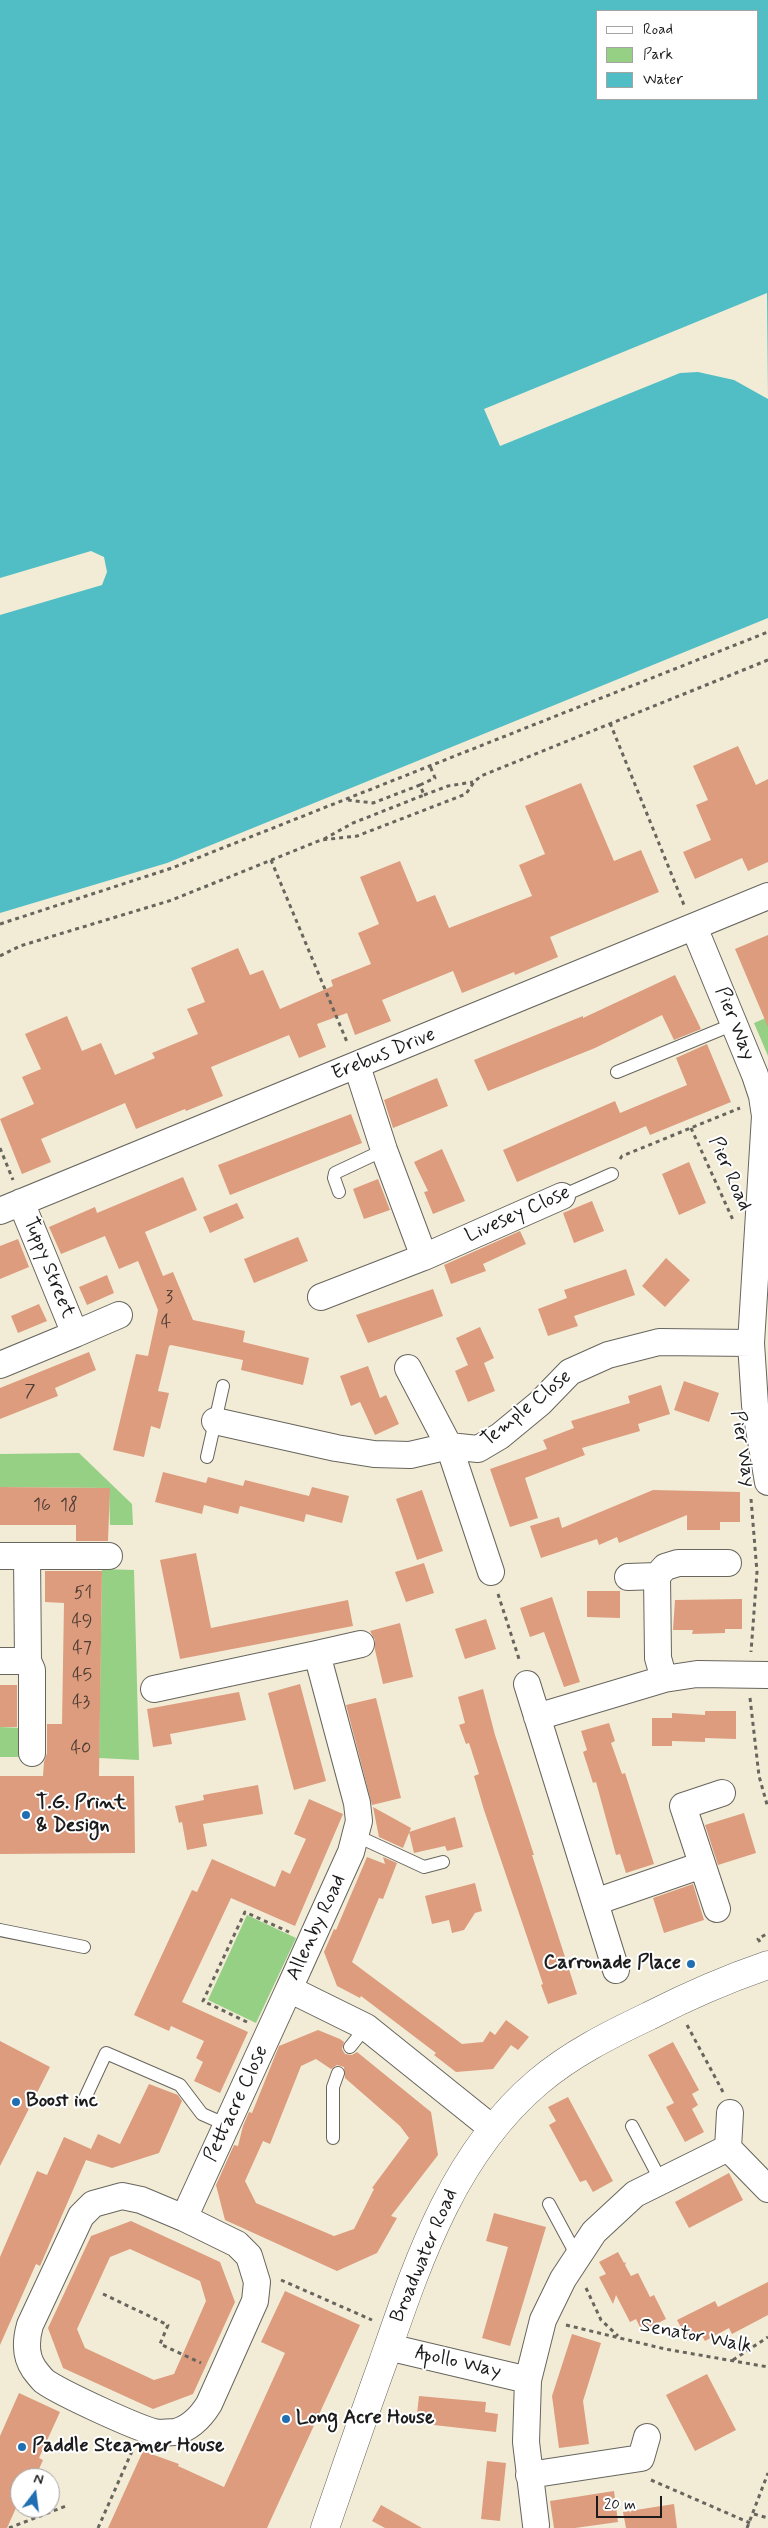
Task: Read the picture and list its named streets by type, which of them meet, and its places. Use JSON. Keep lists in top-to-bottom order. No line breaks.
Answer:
{"streets":{"street":["Pier Way","Erebus Drive","Livesey Close","Tuppy Street","Temple Close","Allenby Road","Pettacre Close","Broadwater Road","Apollo Way"],"path":["Pier Road","Senator Walk"]},"crossings":[["Pier Way","Erebus Drive"],["Pier Way","Temple Close"],["Erebus Drive","Tuppy Street"],["Allenby Road","Pettacre Close"],["Allenby Road","Broadwater Road"],["Broadwater Road","Apollo Way"]],"places":["T.G. Print & Design","Carronade Place","Boost inc","Long Acre House","Paddle Steamer House"],"house_numbers":["3","4","7","16","18","51","49","47","45","43","40"],"legend":["Road","Park","Water"],"scale_bar":"20 m","north":"top"}
